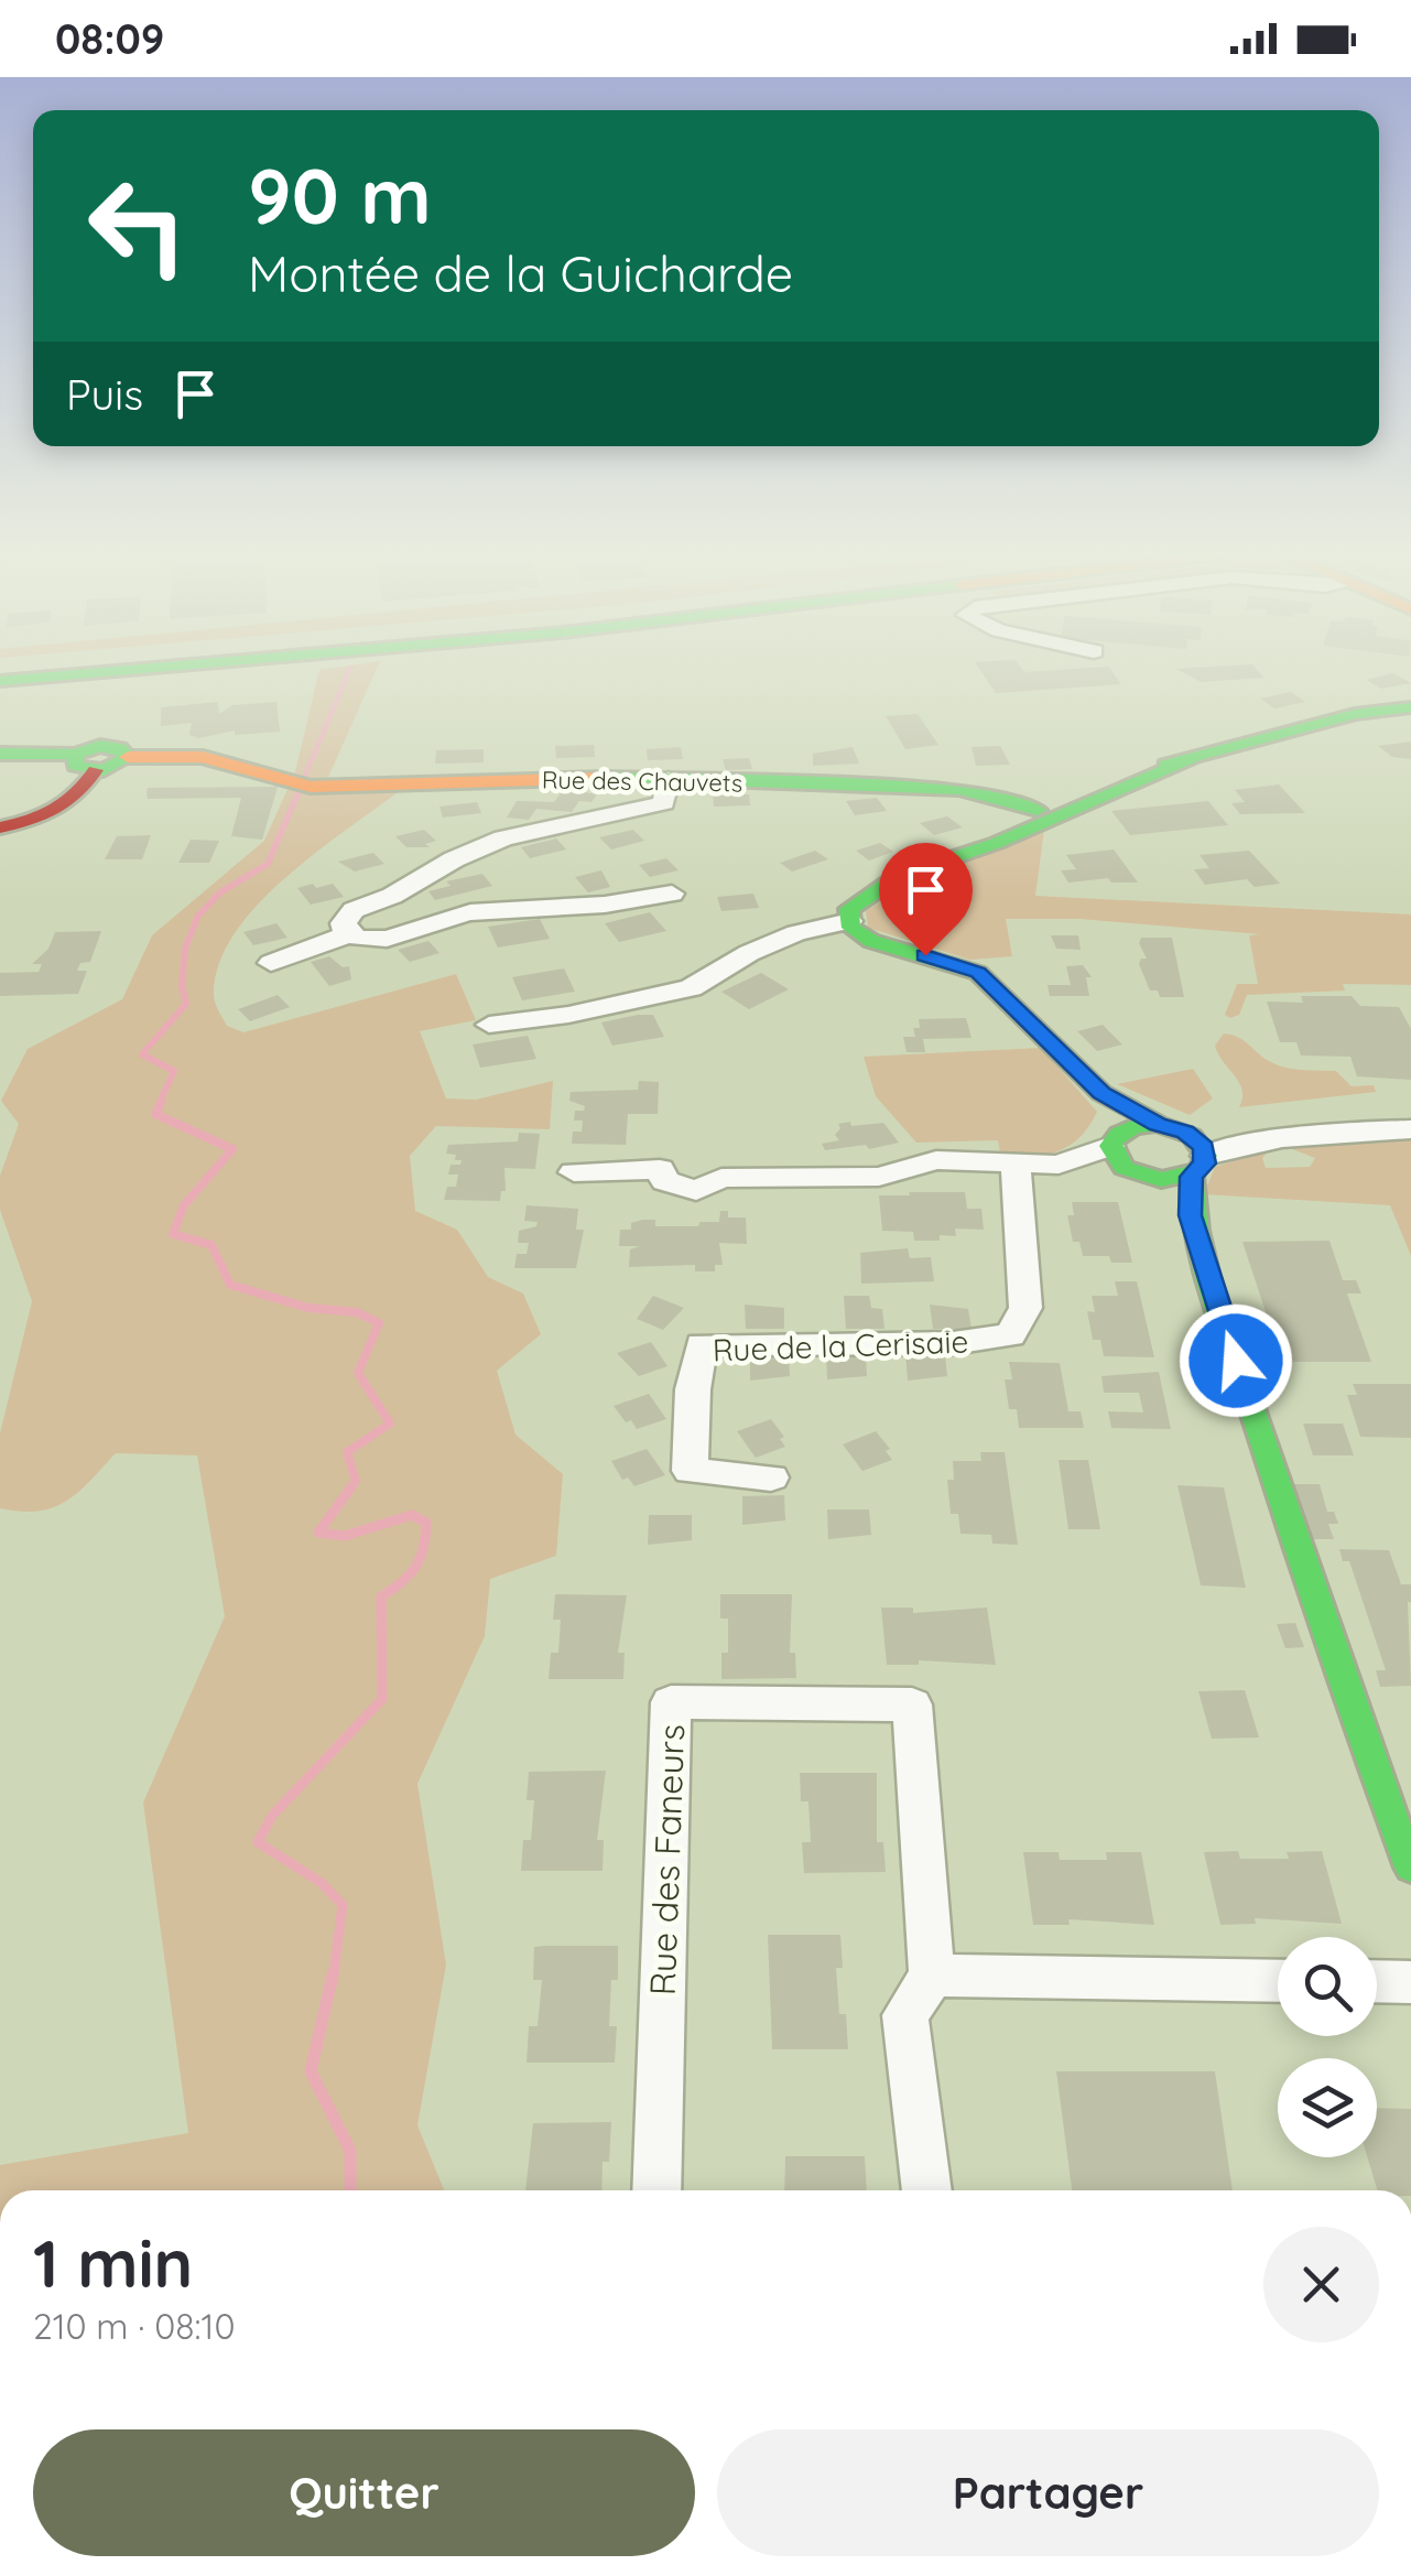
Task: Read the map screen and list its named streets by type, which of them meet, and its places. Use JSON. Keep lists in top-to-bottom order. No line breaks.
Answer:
{"streets":{"main road":["Rue des Chauvets"],"street":["Rue de la Cerisaie","Rue des Faneurs"]},"page":{"status":"08:09","turn":["90 m","Montée de la Guicharde"],"then":"Puis","heading":["1 min","210 m · 08:10"],"buttons":["Quitter","Partager"]}}
